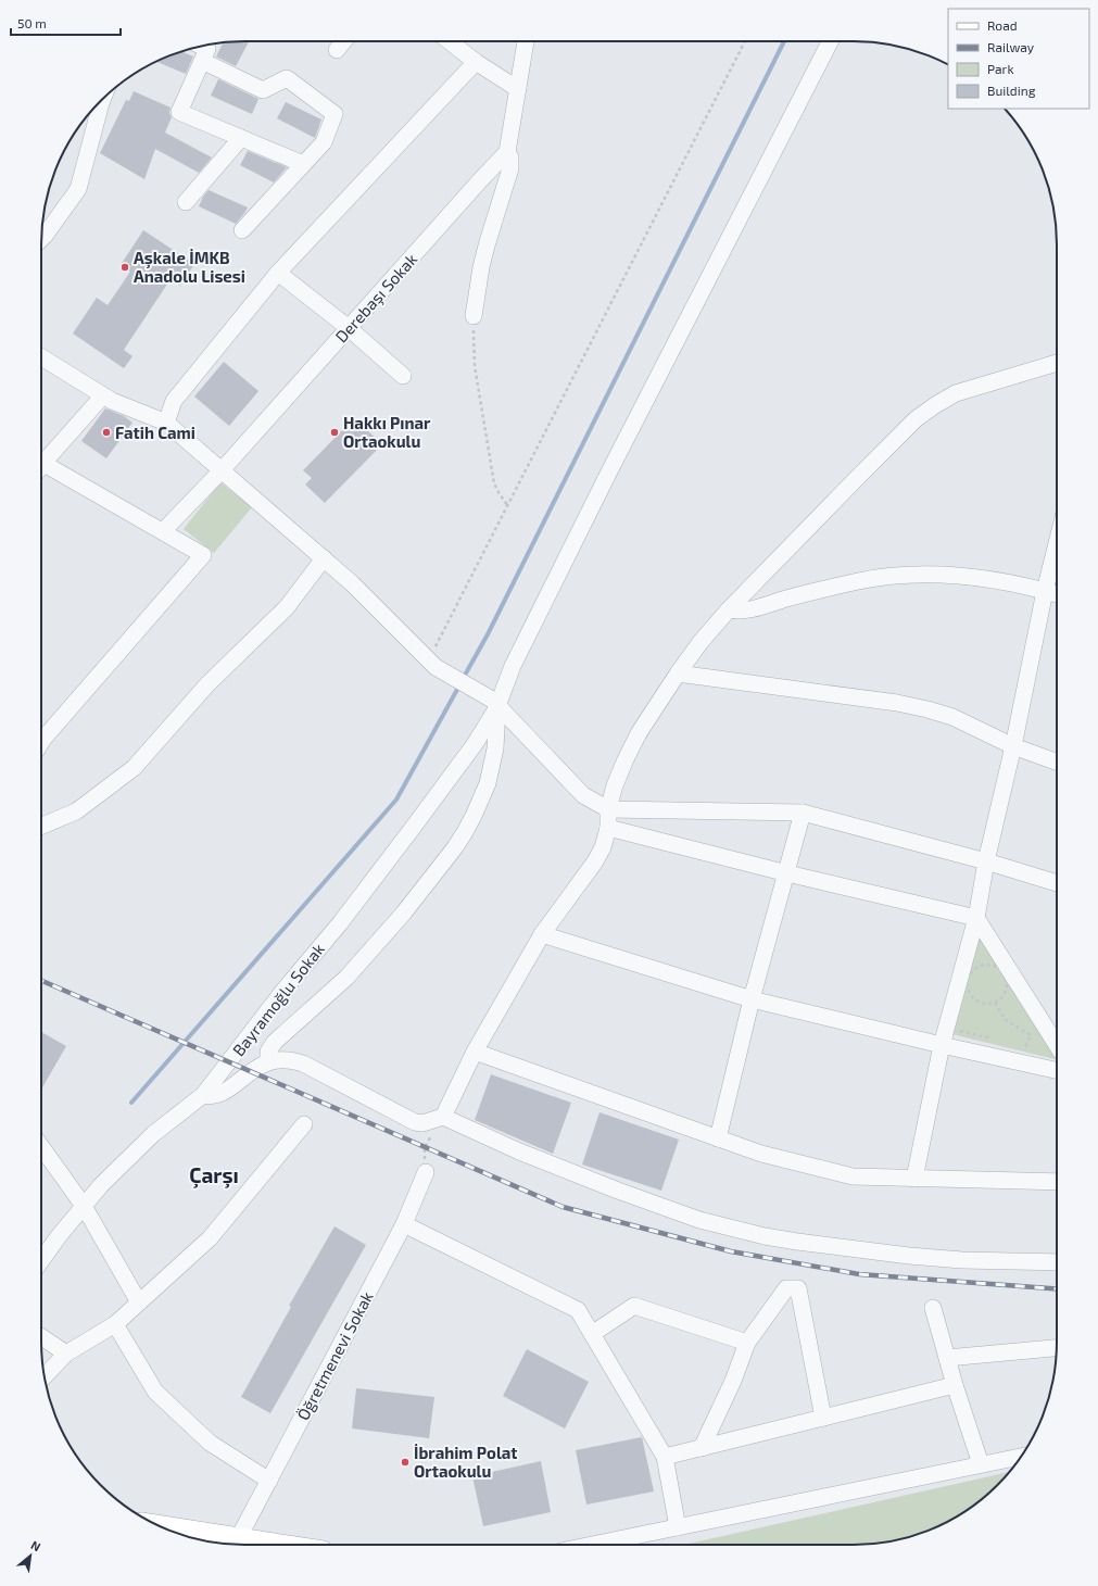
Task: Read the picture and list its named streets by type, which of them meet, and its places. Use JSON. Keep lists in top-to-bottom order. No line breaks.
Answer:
{"streets":{"street":["Derebaşı Sokak","Bayramoğlu Sokak","Öğretmenevi Sokak"]},"districts":["Çarşı"],"places":["Aşkale İMKB Anadolu Lisesi","Fatih Cami","Hakkı Pınar Ortaokulu","İbrahim Polat Ortaokulu"],"legend":["Road","Railway","Park","Building"],"scale_bar":"50 m","north":"top right"}
